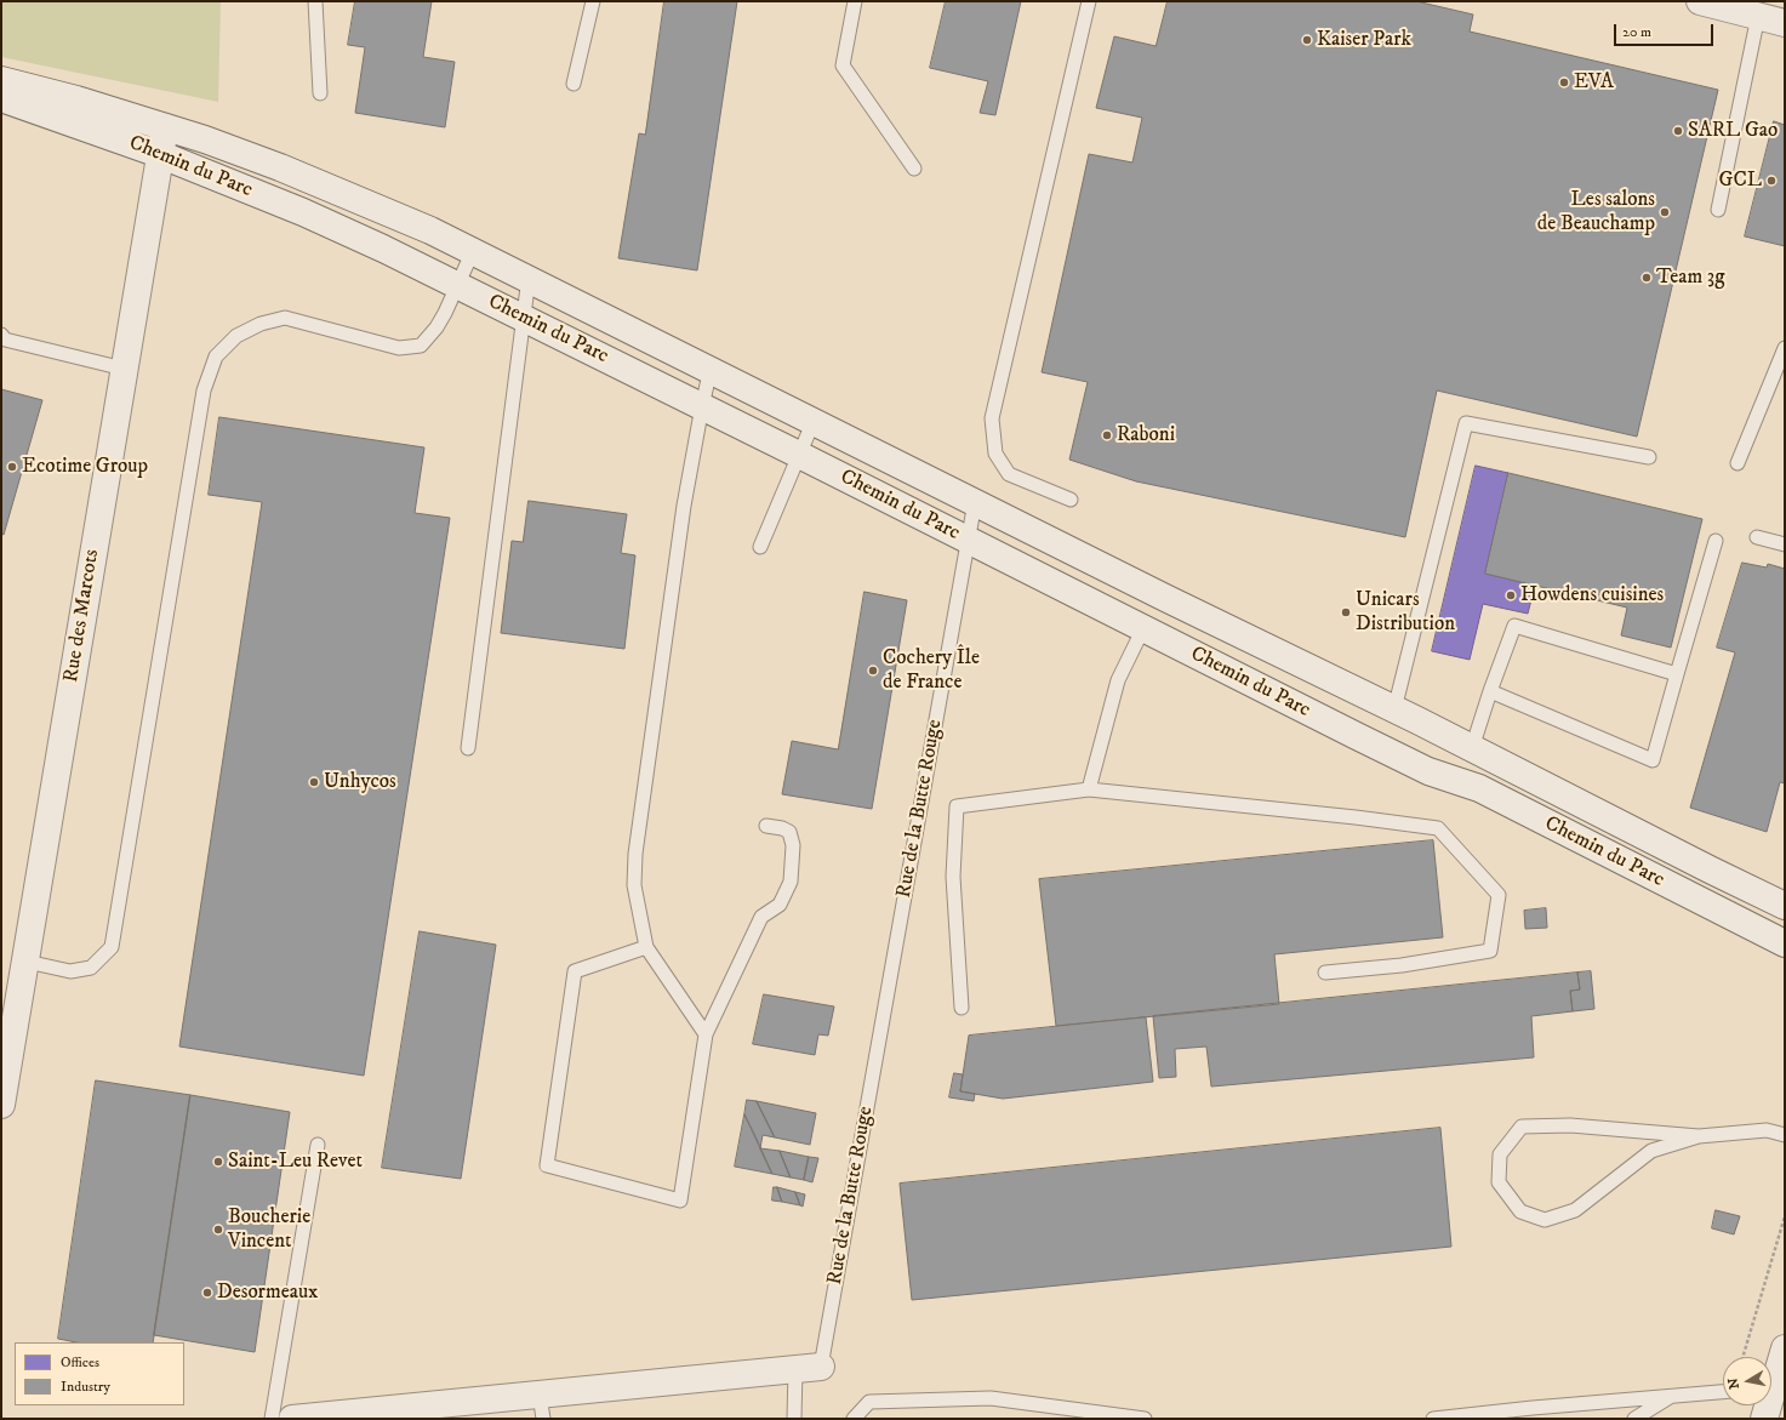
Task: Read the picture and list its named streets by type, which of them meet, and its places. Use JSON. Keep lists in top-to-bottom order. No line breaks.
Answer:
{"streets":{"main road":["Chemin du Parc","Rue des Marcots"],"lane":["Rue de la Butte Rouge"]},"crossings":[["Chemin du Parc","Rue des Marcots"],["Chemin du Parc","Rue de la Butte Rouge"]],"places":["Kaiser Park","EVA","SARL Gao","GCL","Les salons de Beauchamp","Team 3g","Raboni","Ecotime Group","Howdens cuisines","Unicars Distribution","Cochery Île de France","Unhycos","Saint-Leu Revet","Boucherie Vincent","Desormeaux"],"legend":["Offices","Industry"],"scale_bar":"20 m","north":"left"}
